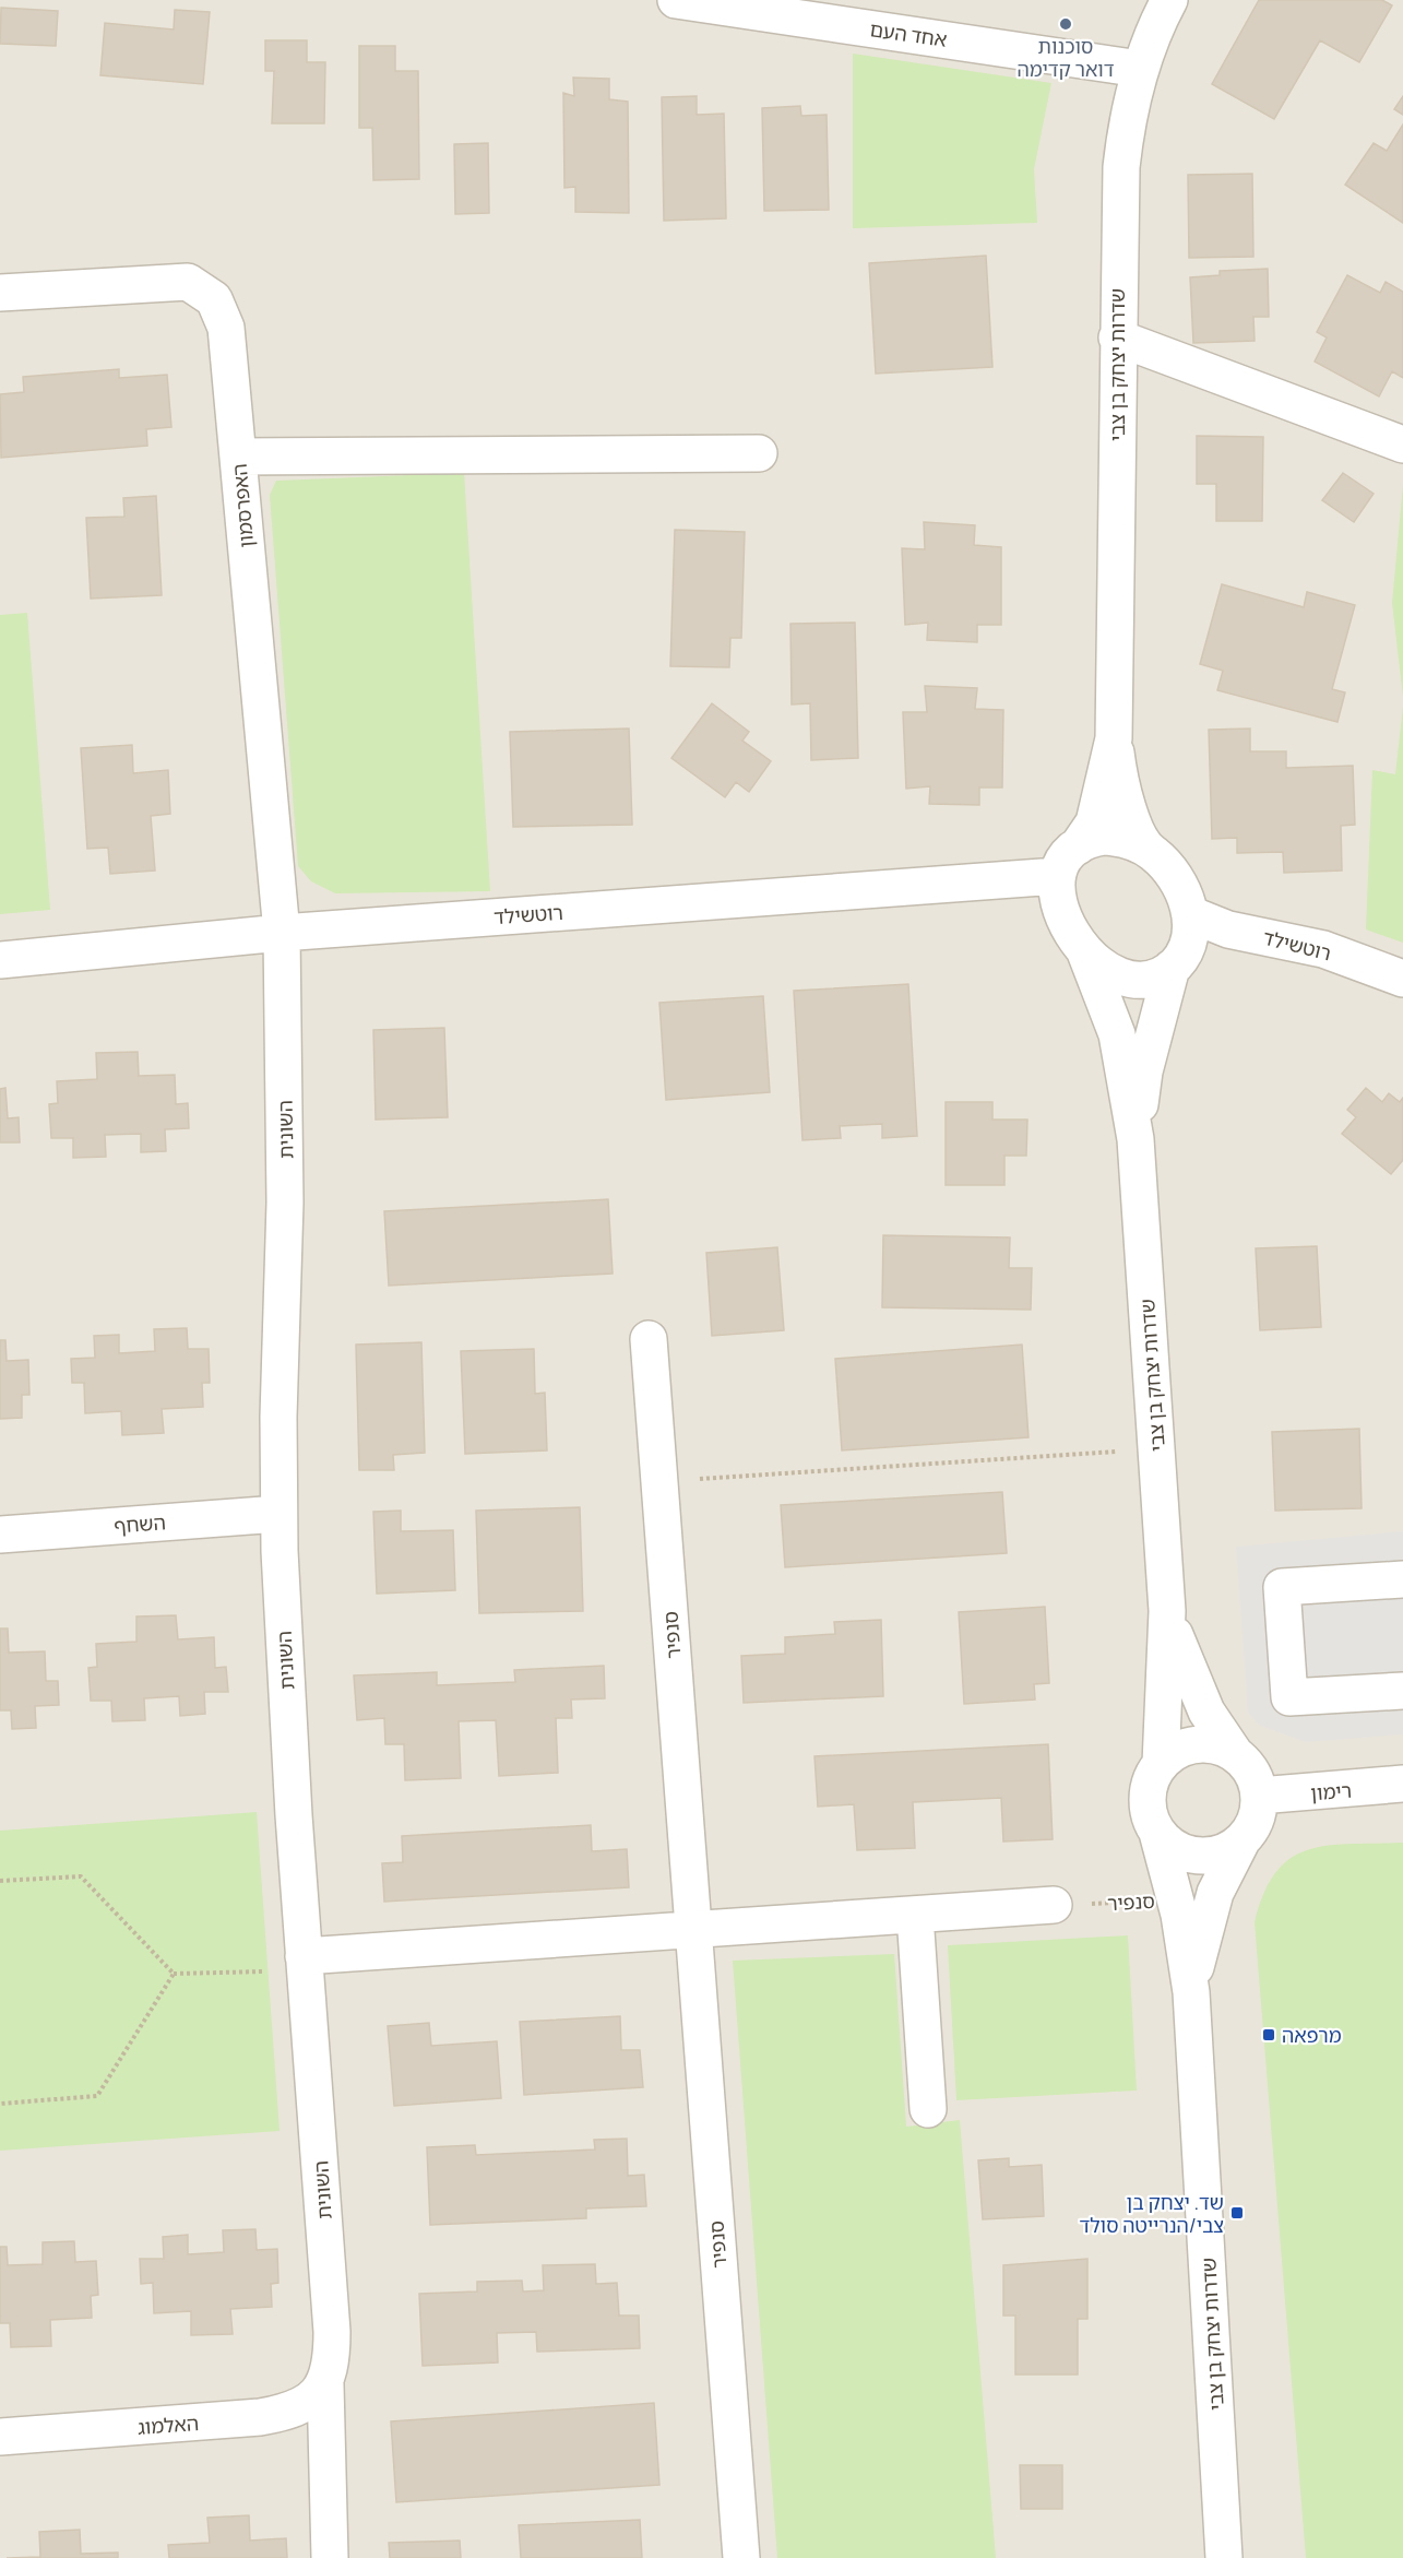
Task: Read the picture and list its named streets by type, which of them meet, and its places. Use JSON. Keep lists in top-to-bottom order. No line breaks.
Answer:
{"streets":{"street":["אחד העם","שדרות יצחק בן צבי","האפרסמון","רוטשילד","השונית","השחף","סנפיר","רימון","האלמוג"]},"crossings":[["אחד העם","שדרות יצחק בן צבי"],["שדרות יצחק בן צבי","רוטשילד"],["שדרות יצחק בן צבי","סנפיר"],["שדרות יצחק בן צבי","רימון"],["האפרסמון","רוטשילד"],["האפרסמון","השונית"],["רוטשילד","השונית"],["השונית","השחף"],["השונית","האלמוג"]],"places":{"other":["סוכנות דואר קדימה"],"transit":["מרפאה","שד. יצחק בן צבי/הנרייטה סולד"]}}
